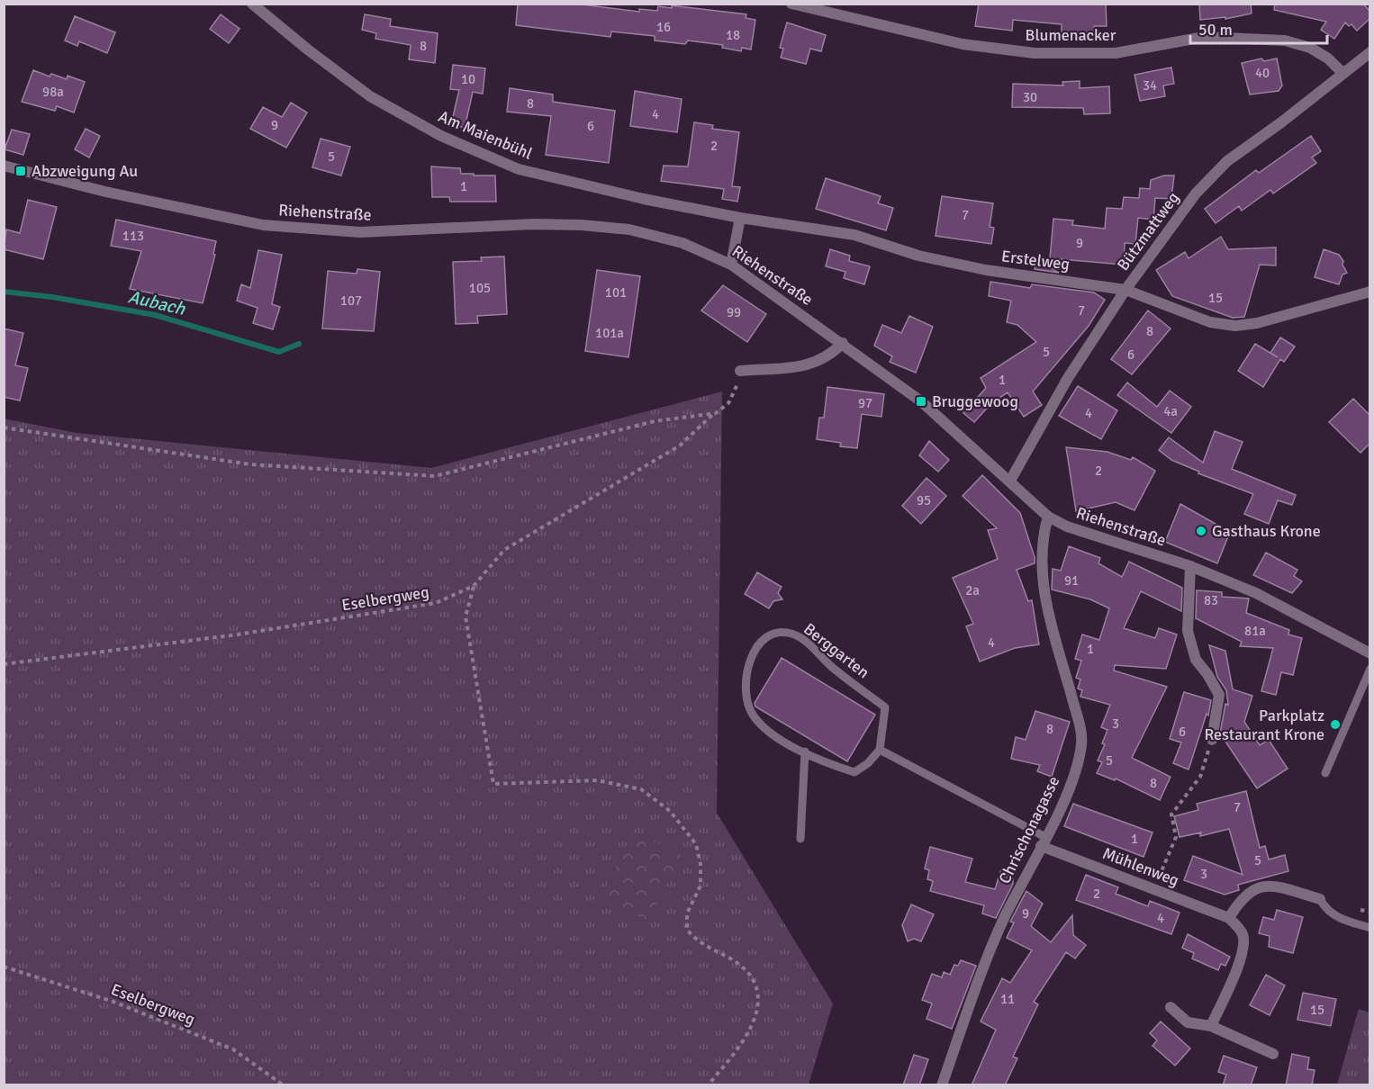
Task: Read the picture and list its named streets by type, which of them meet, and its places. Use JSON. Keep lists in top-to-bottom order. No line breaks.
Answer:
{"streets":{"street":["Blumenacker","Am Maienbühl","Riehenstraße","Bützmattweg","Erstelweg","Chrischonagasse","Mühlenweg"],"lane":["Berggarten"],"path":["Eselbergweg"]},"crossings":[["Blumenacker","Bützmattweg"],["Am Maienbühl","Erstelweg"],["Riehenstraße","Bützmattweg"],["Riehenstraße","Chrischonagasse"],["Bützmattweg","Erstelweg"],["Chrischonagasse","Mühlenweg"]],"water":["Aubach"],"places":{"transit":["Abzweigung Au","Bruggewoog"],"other":["Gasthaus Krone","Parkplatz Restaurant Krone"]},"house_numbers":["16","18","8","40","10","34","98a","30","8","4","9","6","2","5","1","7","113","9","105","101","15","107","7","99","8","101a","5","6","1","97","4a","4","2","95","91","2a","83","81a","4","1","3","8","6","5","8","7","1","5","3","2","9","4","11","15"],"scale_bar":"50 m"}
